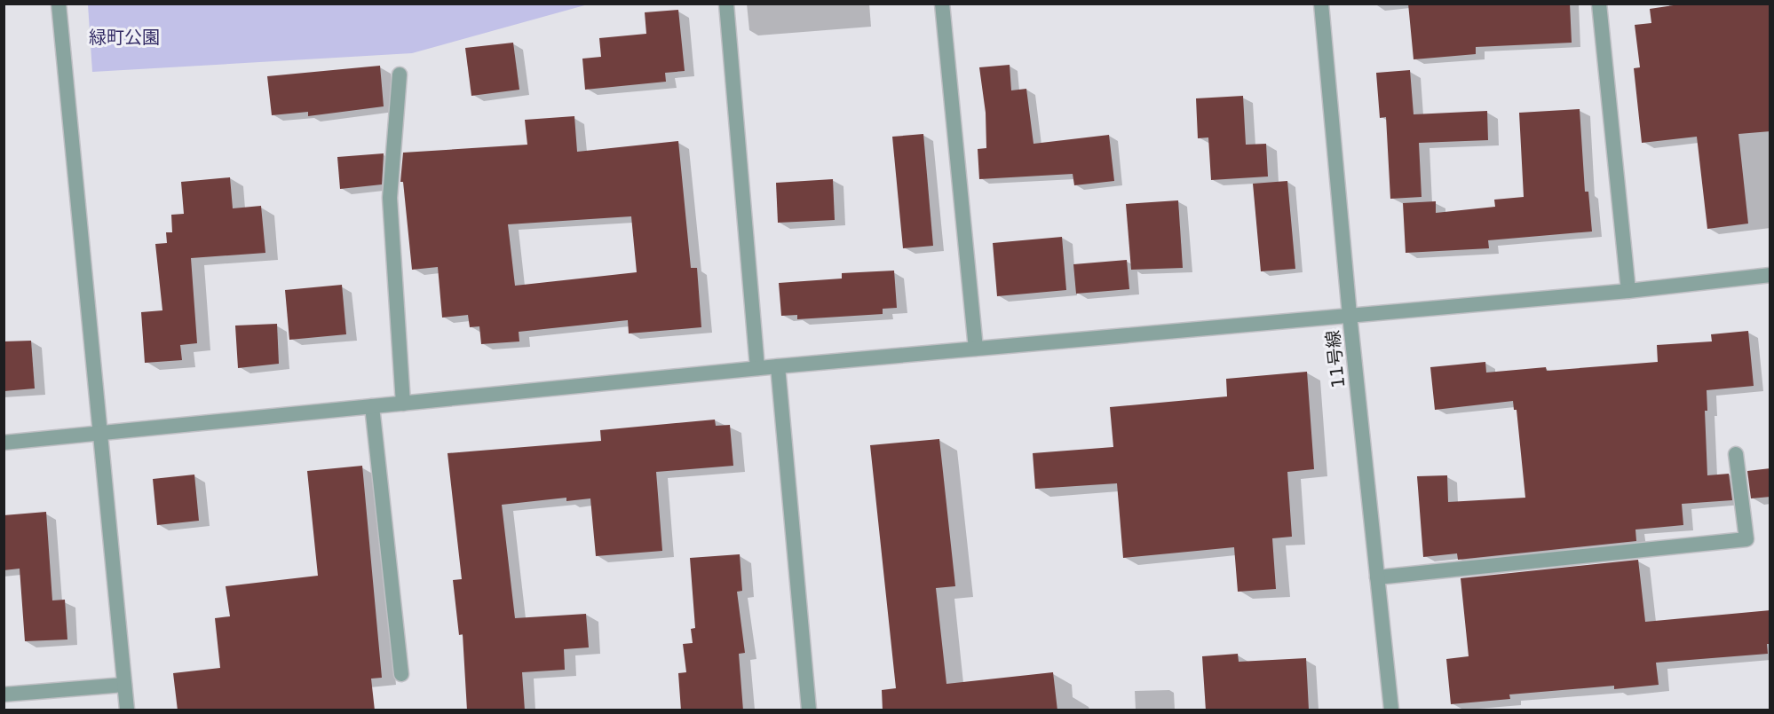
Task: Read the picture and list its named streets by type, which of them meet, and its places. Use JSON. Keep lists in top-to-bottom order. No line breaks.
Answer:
{"streets":{"street":["11号線"]},"parks":["緑町公園"]}
